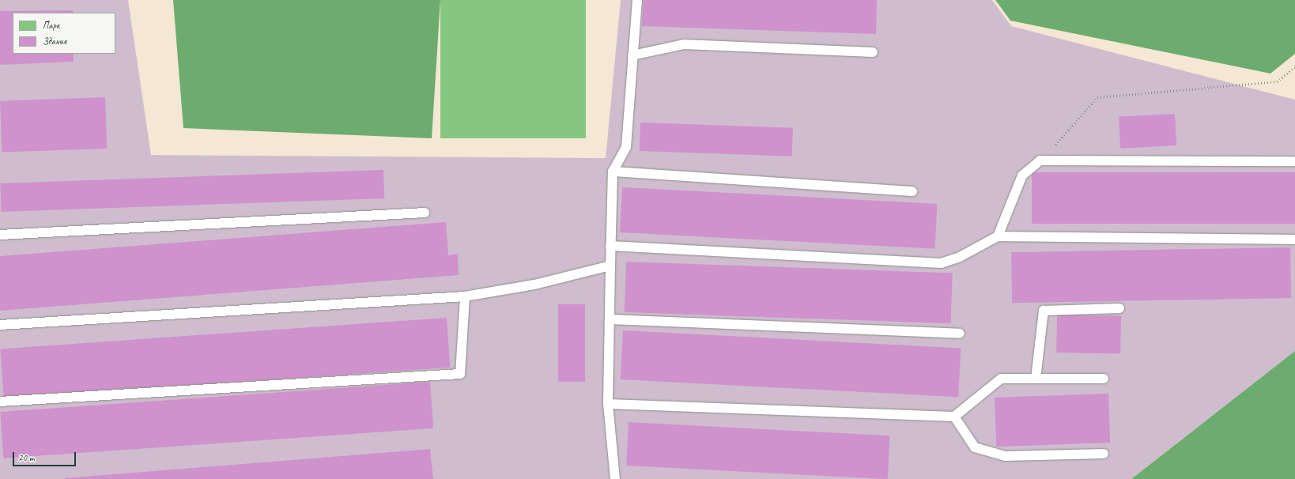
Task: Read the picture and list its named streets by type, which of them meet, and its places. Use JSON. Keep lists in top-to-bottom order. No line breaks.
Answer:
{"legend":["Парк","Здание"],"scale_bar":"20 m"}
